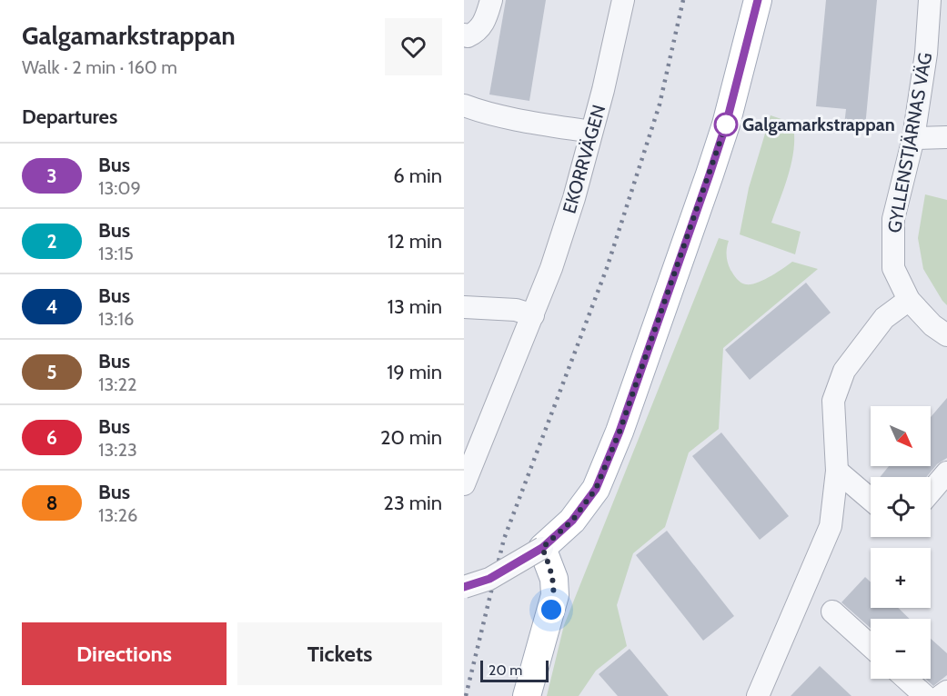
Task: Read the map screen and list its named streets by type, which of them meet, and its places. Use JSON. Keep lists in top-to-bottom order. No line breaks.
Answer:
{"streets":{"street":["GYLLENSTJÄRNAS VÄG","EKORRVÄGEN"]},"places":["Galgamarkstrappan"],"lines":["bus line 3"],"scale_bar":"20 m","north":"bottom right","page":{"heading":[["Galgamarkstrappan","Walk · 2 min · 160 m"],"Departures"],"list":[{"mark":"3","name":"Bus","note":"13:09","value":"6 min"},{"mark":"2","name":"Bus","note":"13:15","value":"12 min"},{"mark":"4","name":"Bus","note":"13:16","value":"13 min"},{"mark":"5","name":"Bus","note":"13:22","value":"19 min"},{"mark":"6","name":"Bus","note":"13:23","value":"20 min"},{"mark":"8","name":"Bus","note":"13:26","value":"23 min"}],"map_buttons":["+","−"],"buttons":["Directions","Tickets"],"scale":"20 m"}}
